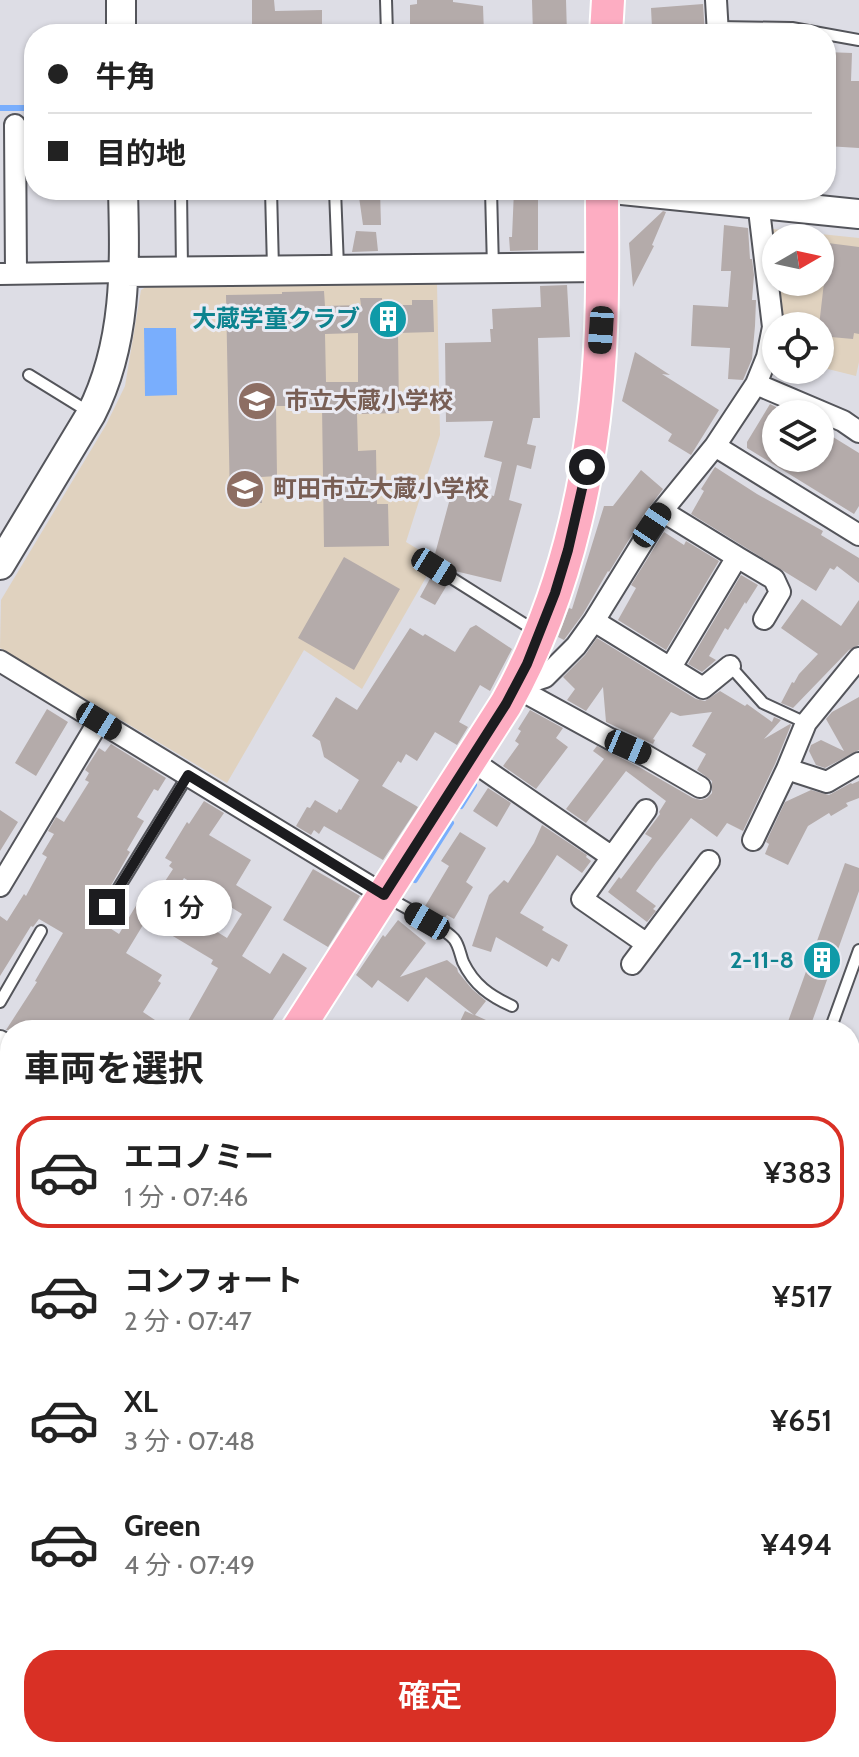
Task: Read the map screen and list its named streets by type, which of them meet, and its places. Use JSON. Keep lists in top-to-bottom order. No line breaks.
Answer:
{"places":{"building":["大蔵学童クラブ","2-11-8"],"school or university":["市立大蔵小学校","町田市立大蔵小学校"]},"north":"right","page":{"banner":["牛角","目的地"],"bubble":"1 分","heading":"車両を選択","list":[{"name":"エコノミー","note":"1 分 · 07:46","value":"¥383"},{"name":"コンフォート","note":"2 分 · 07:47","value":"¥517"},{"name":"XL","note":"3 分 · 07:48","value":"¥651"},{"name":"Green","note":"4 分 · 07:49","value":"¥494"}],"buttons":"確定"}}
